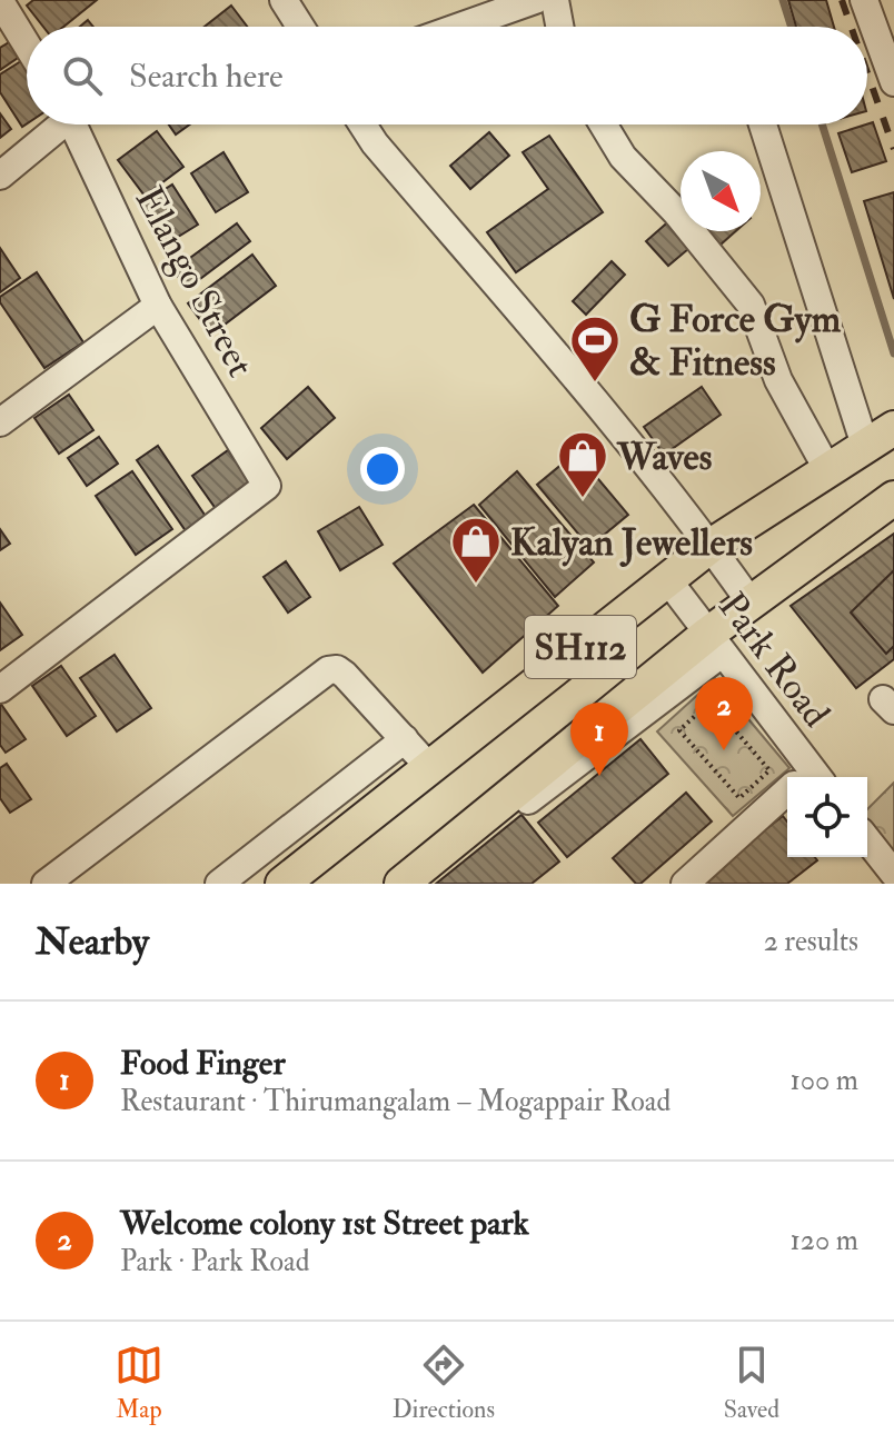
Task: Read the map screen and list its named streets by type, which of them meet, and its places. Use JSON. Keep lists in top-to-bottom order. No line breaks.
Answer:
{"streets":{"main road":["SH112"],"street":["Elango Street","Park Road"]},"crossings":[["SH112","Park Road"]],"places":{"sports":["G Force Gym & Fitness"],"shop":["Waves","Kalyan Jewellers"]},"north":"bottom right","page":{"search":"Search here","pins":["2","1"],"heading":["Nearby","2 results"],"list":[{"mark":"1","name":"Food Finger","note":"Restaurant · Thirumangalam – Mogappair Road","value":"100 m"},{"mark":"2","name":"Welcome colony 1st Street park","note":"Park · Park Road","value":"120 m"}],"nav":["Map","Directions","Saved"]}}
